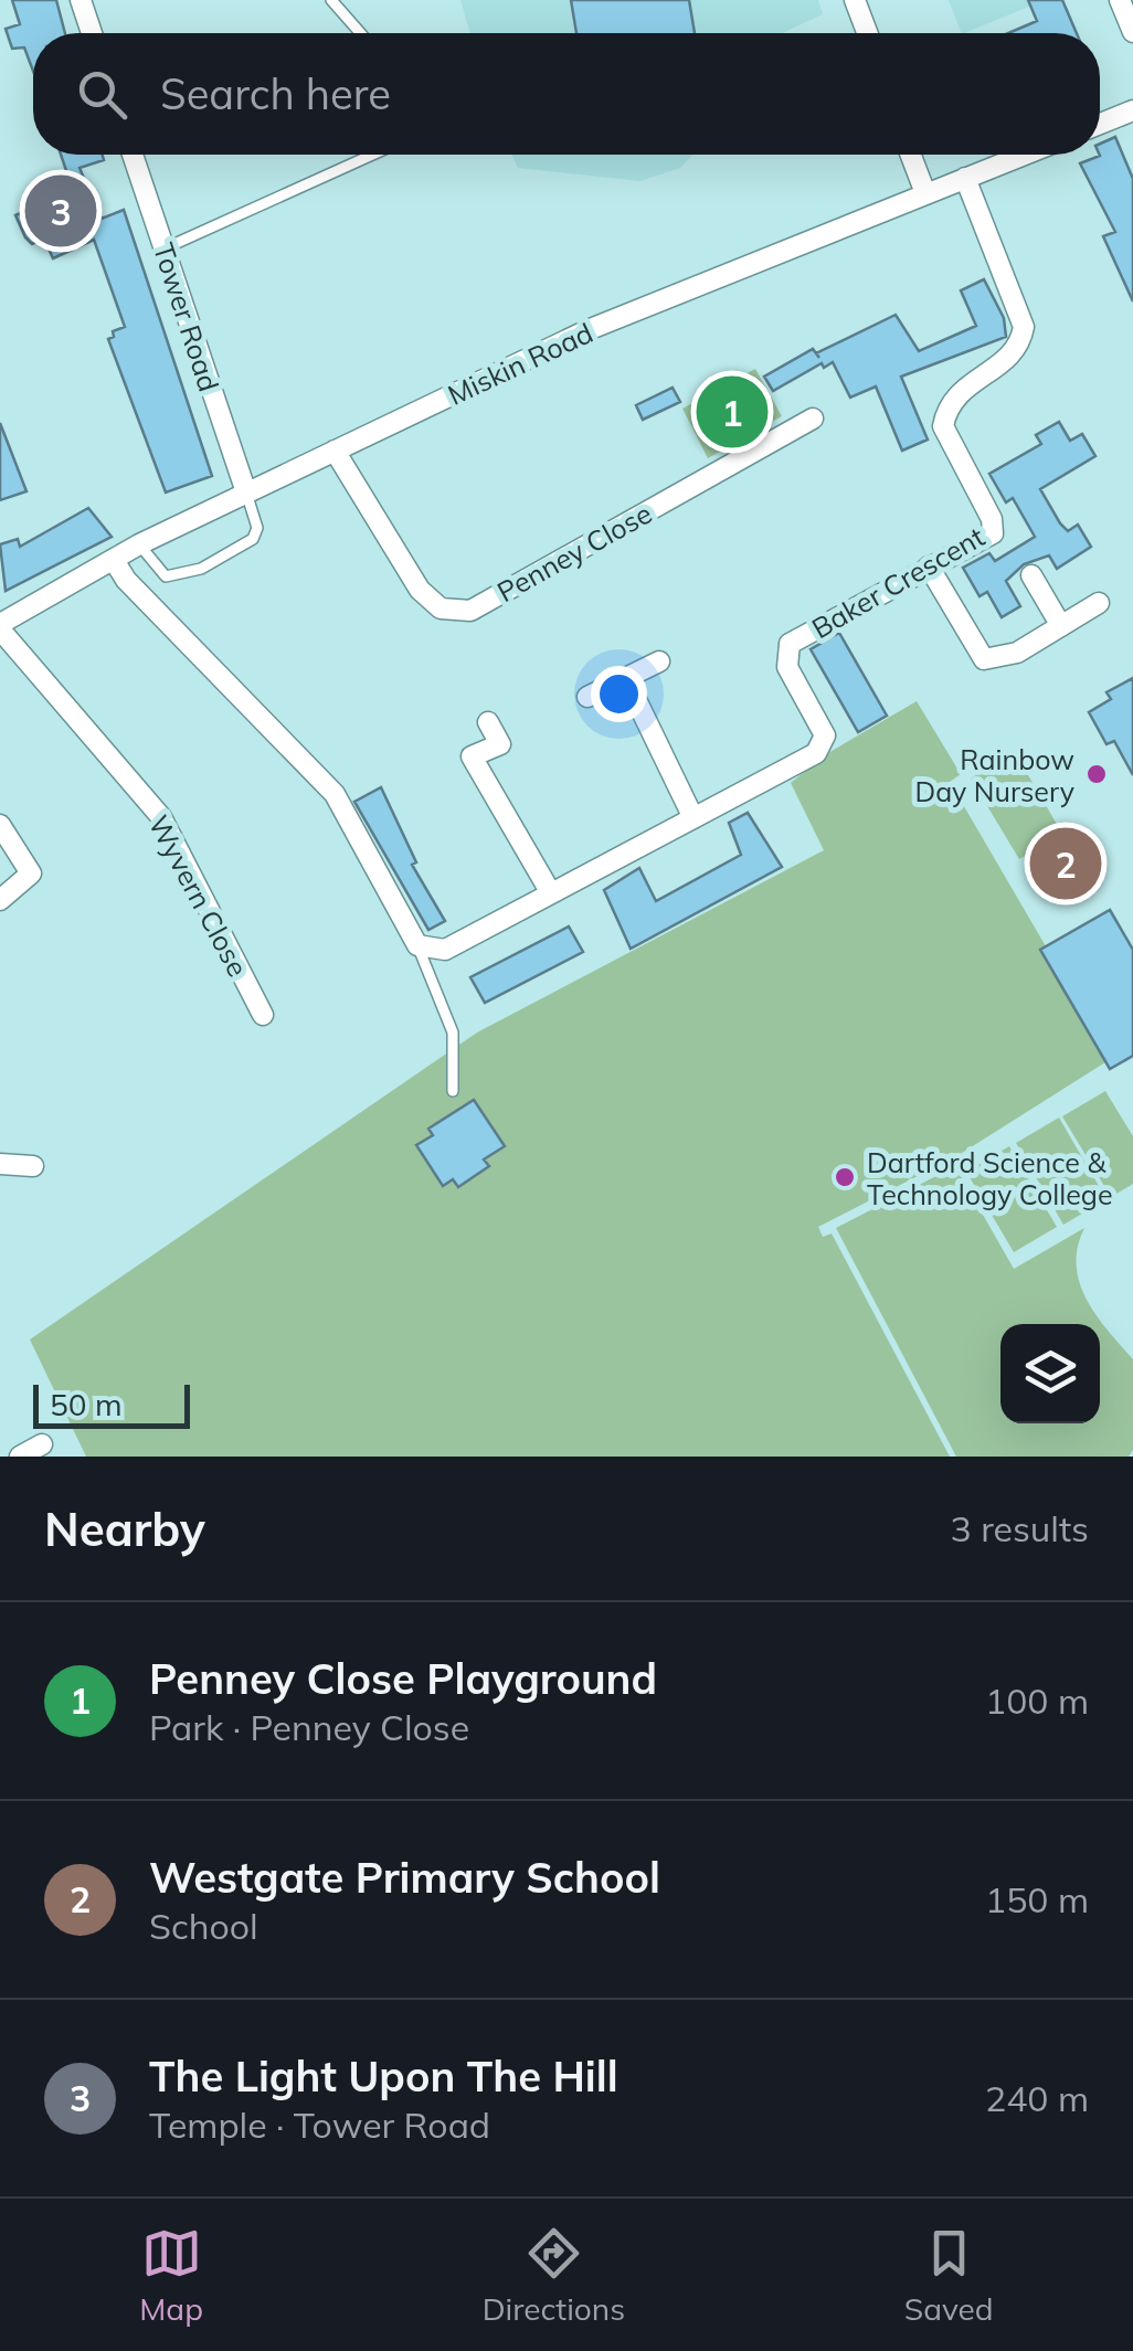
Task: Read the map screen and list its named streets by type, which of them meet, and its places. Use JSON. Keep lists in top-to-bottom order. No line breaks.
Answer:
{"streets":{"street":["Tower Road","Miskin Road","Penney Close","Baker Crescent","Wyvern Close"]},"crossings":[["Tower Road","Miskin Road"],["Miskin Road","Penney Close"],["Miskin Road","Baker Crescent"],["Miskin Road","Wyvern Close"]],"places":["Rainbow Day Nursery","Dartford Science & Technology College"],"scale_bar":"50 m","page":{"search":"Search here","pins":["3","1","2"],"scale":"50 m","heading":["Nearby","3 results"],"list":[{"mark":"1","name":"Penney Close Playground","note":"Park · Penney Close","value":"100 m"},{"mark":"2","name":"Westgate Primary School","note":"School","value":"150 m"},{"mark":"3","name":"The Light Upon The Hill","note":"Temple · Tower Road","value":"240 m"}],"nav":["Map","Directions","Saved"]}}
